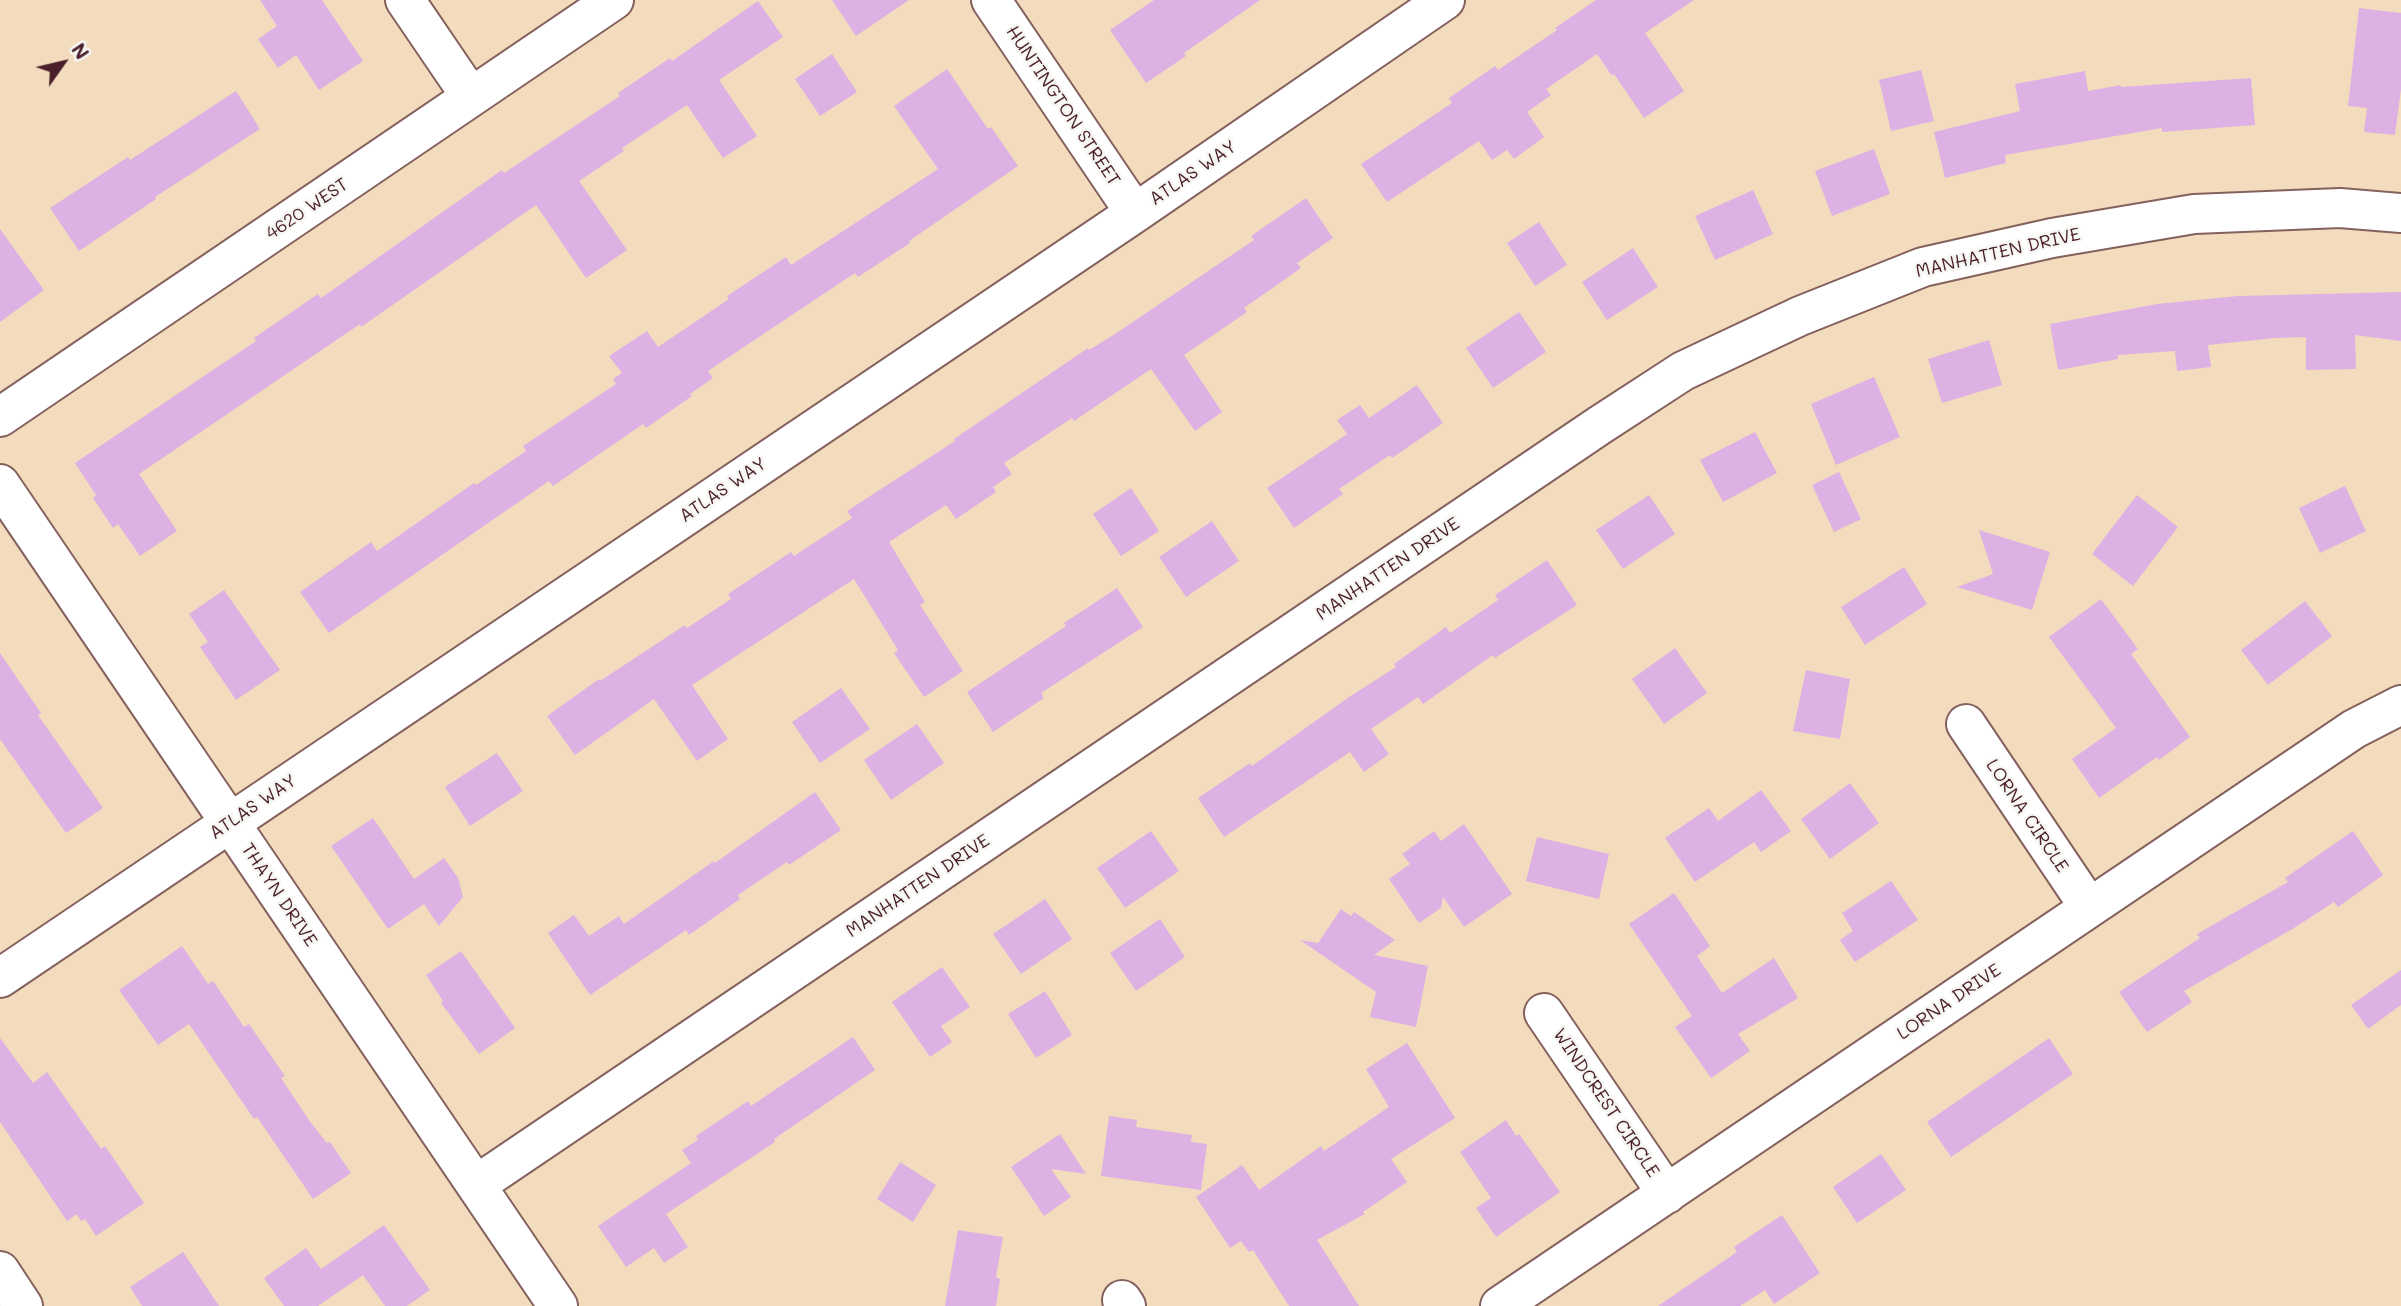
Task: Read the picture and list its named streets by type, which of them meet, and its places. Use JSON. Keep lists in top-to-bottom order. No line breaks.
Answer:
{"streets":{"street":["HUNTINGTON STREET","ATLAS WAY","4620 WEST","MANHATTEN DRIVE","LORNA CIRCLE","THAYN DRIVE","LORNA DRIVE","WINDCREST CIRCLE"]},"crossings":[["HUNTINGTON STREET","ATLAS WAY"],["ATLAS WAY","THAYN DRIVE"],["MANHATTEN DRIVE","THAYN DRIVE"],["LORNA CIRCLE","LORNA DRIVE"],["LORNA DRIVE","WINDCREST CIRCLE"]],"north":"top right"}
